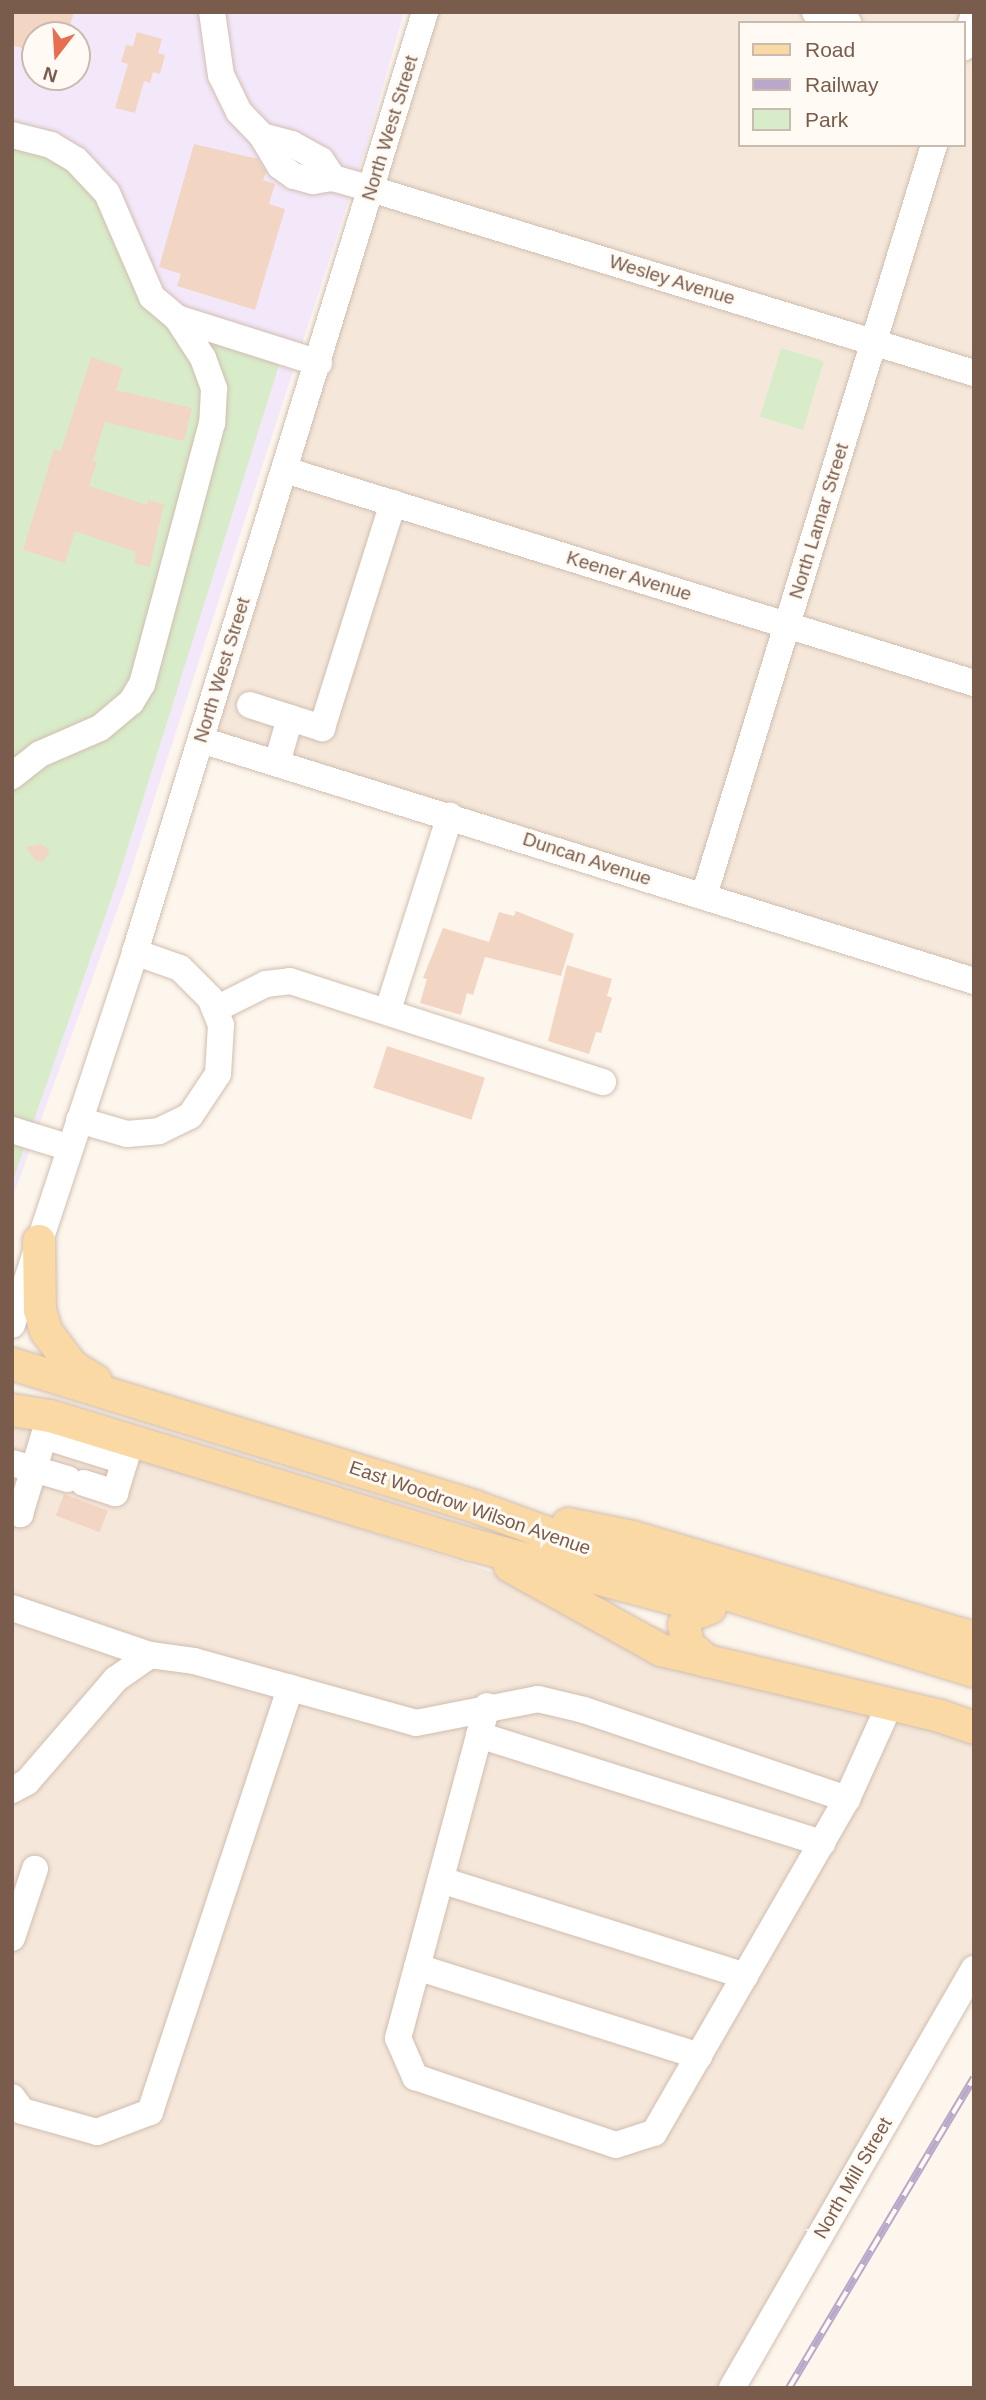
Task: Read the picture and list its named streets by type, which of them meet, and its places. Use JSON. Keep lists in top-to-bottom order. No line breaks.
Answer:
{"streets":{"main road":["East Woodrow Wilson Avenue"],"street":["North West Street","Wesley Avenue","North Lamar Street","Keener Avenue","Duncan Avenue","North Mill Street"]},"crossings":[["North West Street","Wesley Avenue"],["North West Street","Keener Avenue"],["North West Street","Duncan Avenue"],["Wesley Avenue","North Lamar Street"],["North Lamar Street","Keener Avenue"],["North Lamar Street","Duncan Avenue"]],"legend":["Road","Railway","Park"],"north":"bottom"}
